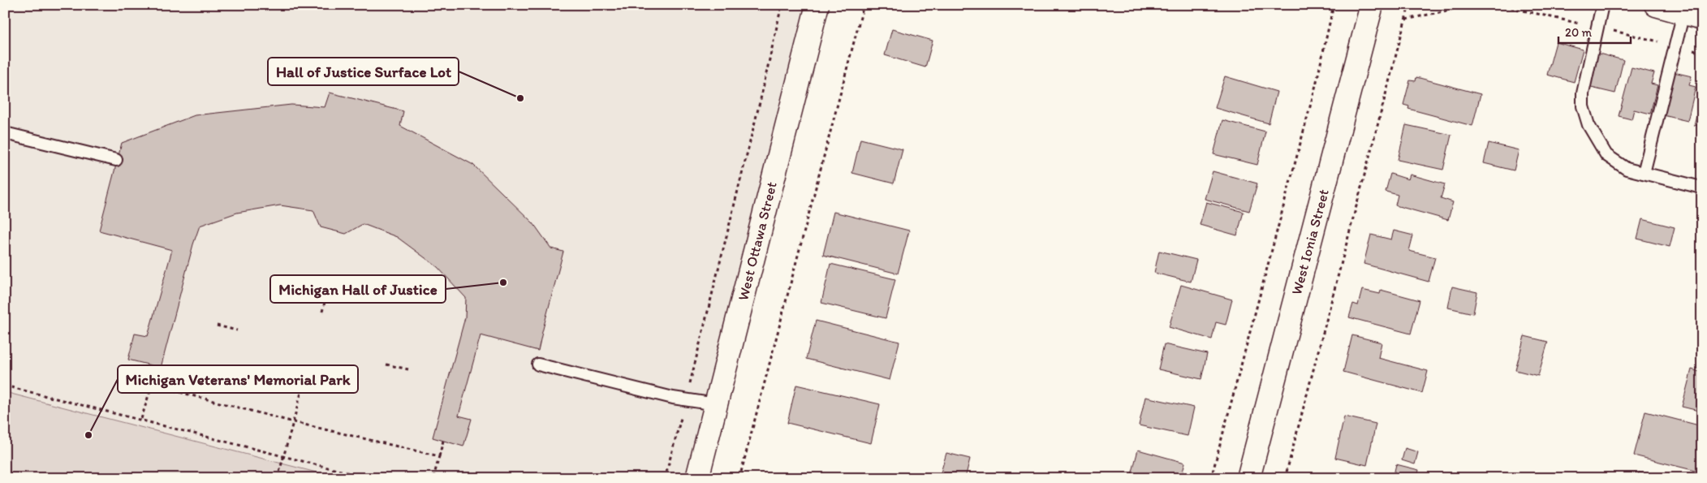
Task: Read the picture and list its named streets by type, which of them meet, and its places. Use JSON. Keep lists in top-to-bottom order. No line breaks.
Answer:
{"streets":{"main road":["West Ottawa Street","West Ionia Street"]},"places":["Hall of Justice Surface Lot","Michigan Hall of Justice","Michigan Veterans' Memorial Park"],"scale_bar":"20 m"}
